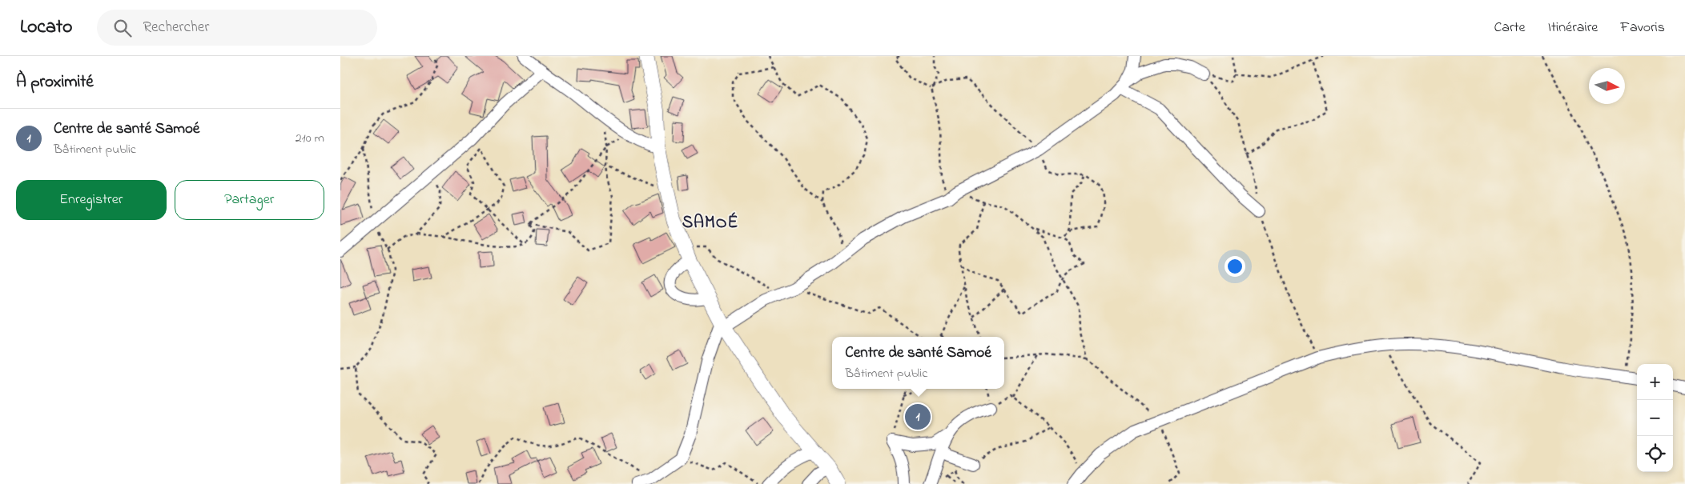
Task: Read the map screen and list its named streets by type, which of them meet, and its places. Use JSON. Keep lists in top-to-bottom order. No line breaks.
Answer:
{"districts":["SAMOÉ"],"north":"right","page":{"header":"Locato","search":"Rechercher","nav":["Carte","Itinéraire","Favoris"],"heading":"À proximité","list":[{"mark":"1","name":"Centre de santé Samoé","note":"Bâtiment public","value":"210 m"}],"buttons":["Enregistrer","Partager"],"popup":["Centre de santé Samoé","Bâtiment public"],"map_buttons":["+","−"],"pins":"1"}}
